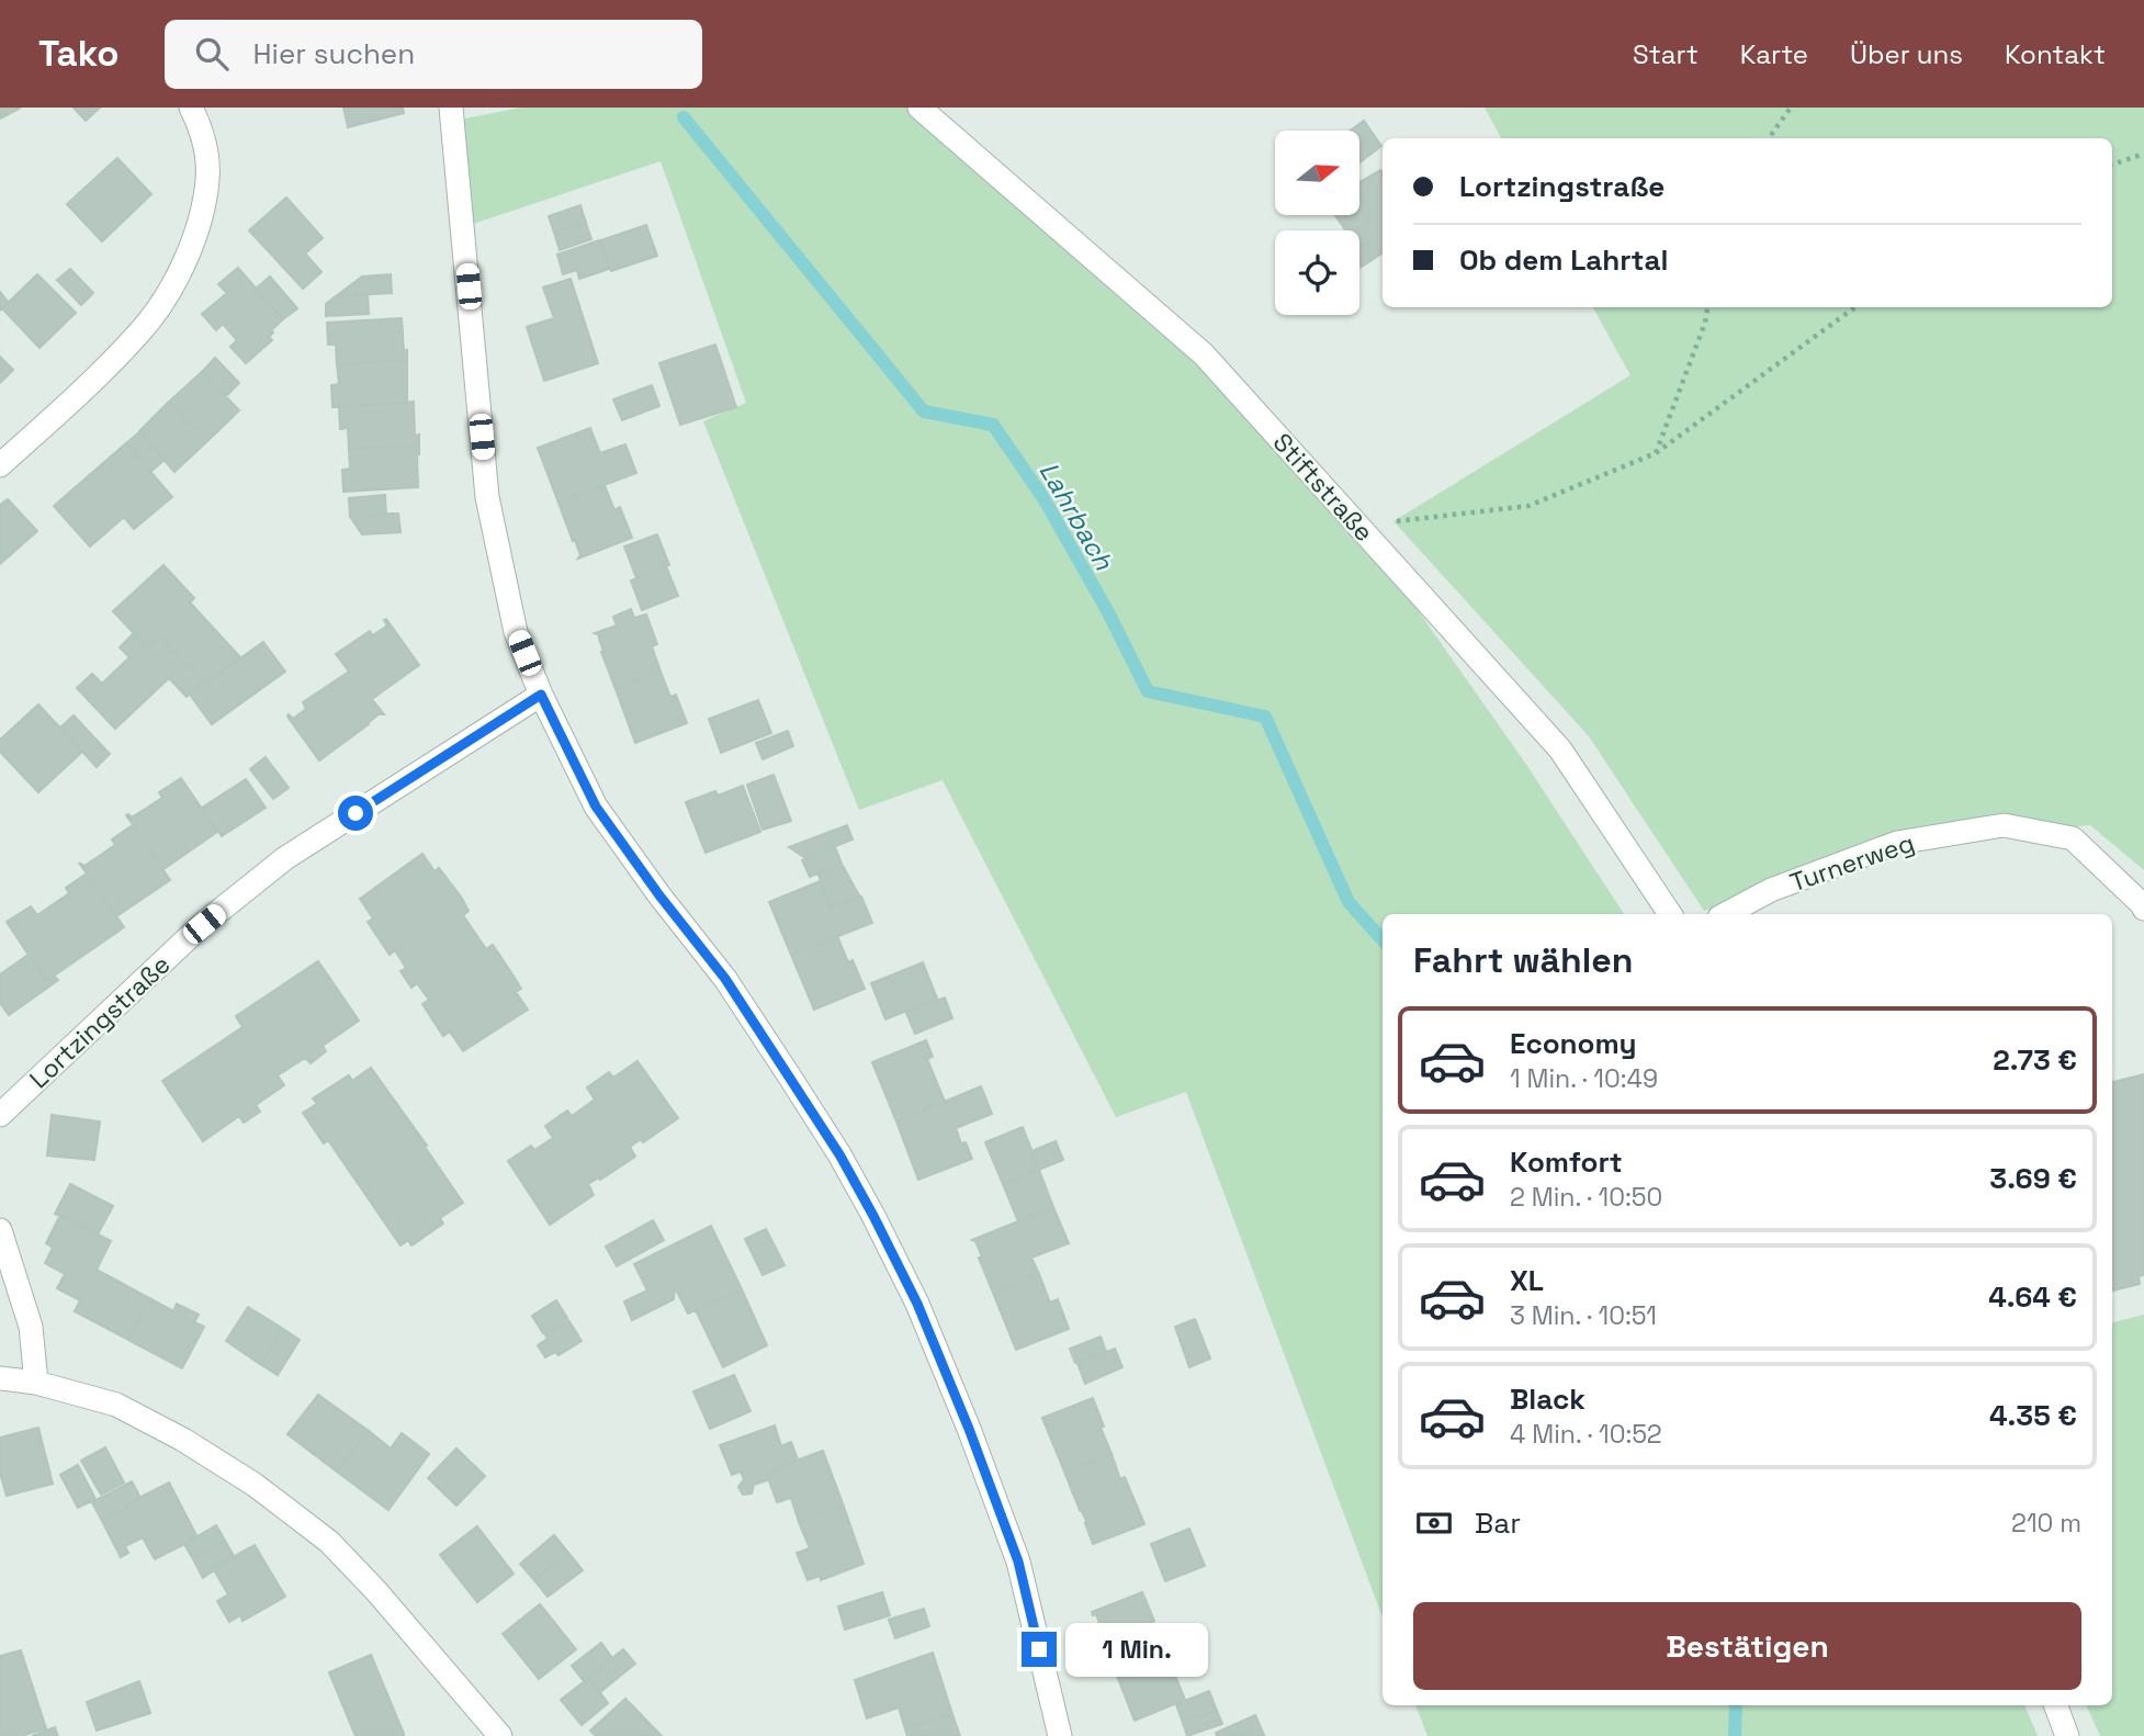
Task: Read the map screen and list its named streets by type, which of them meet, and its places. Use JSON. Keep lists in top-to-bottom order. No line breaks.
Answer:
{"streets":{"street":["Stiftstraße","Turnerweg","Lortzingstraße"]},"water":["Lahrbach"],"north":"right","page":{"header":"Tako","search":"Hier suchen","nav":["Start","Karte","Über uns","Kontakt"],"banner":["Lortzingstraße","Ob dem Lahrtal"],"heading":"Fahrt wählen","list":[{"name":"Economy","note":"1 Min. · 10:49","value":"2.73 €"},{"name":"Komfort","note":"2 Min. · 10:50","value":"3.69 €"},{"name":"XL","note":"3 Min. · 10:51","value":"4.64 €"},{"name":"Black","note":"4 Min. · 10:52","value":"4.35 €"}],"pay":["Bar","210 m"],"buttons":"Bestätigen","bubble":"1 Min."}}
